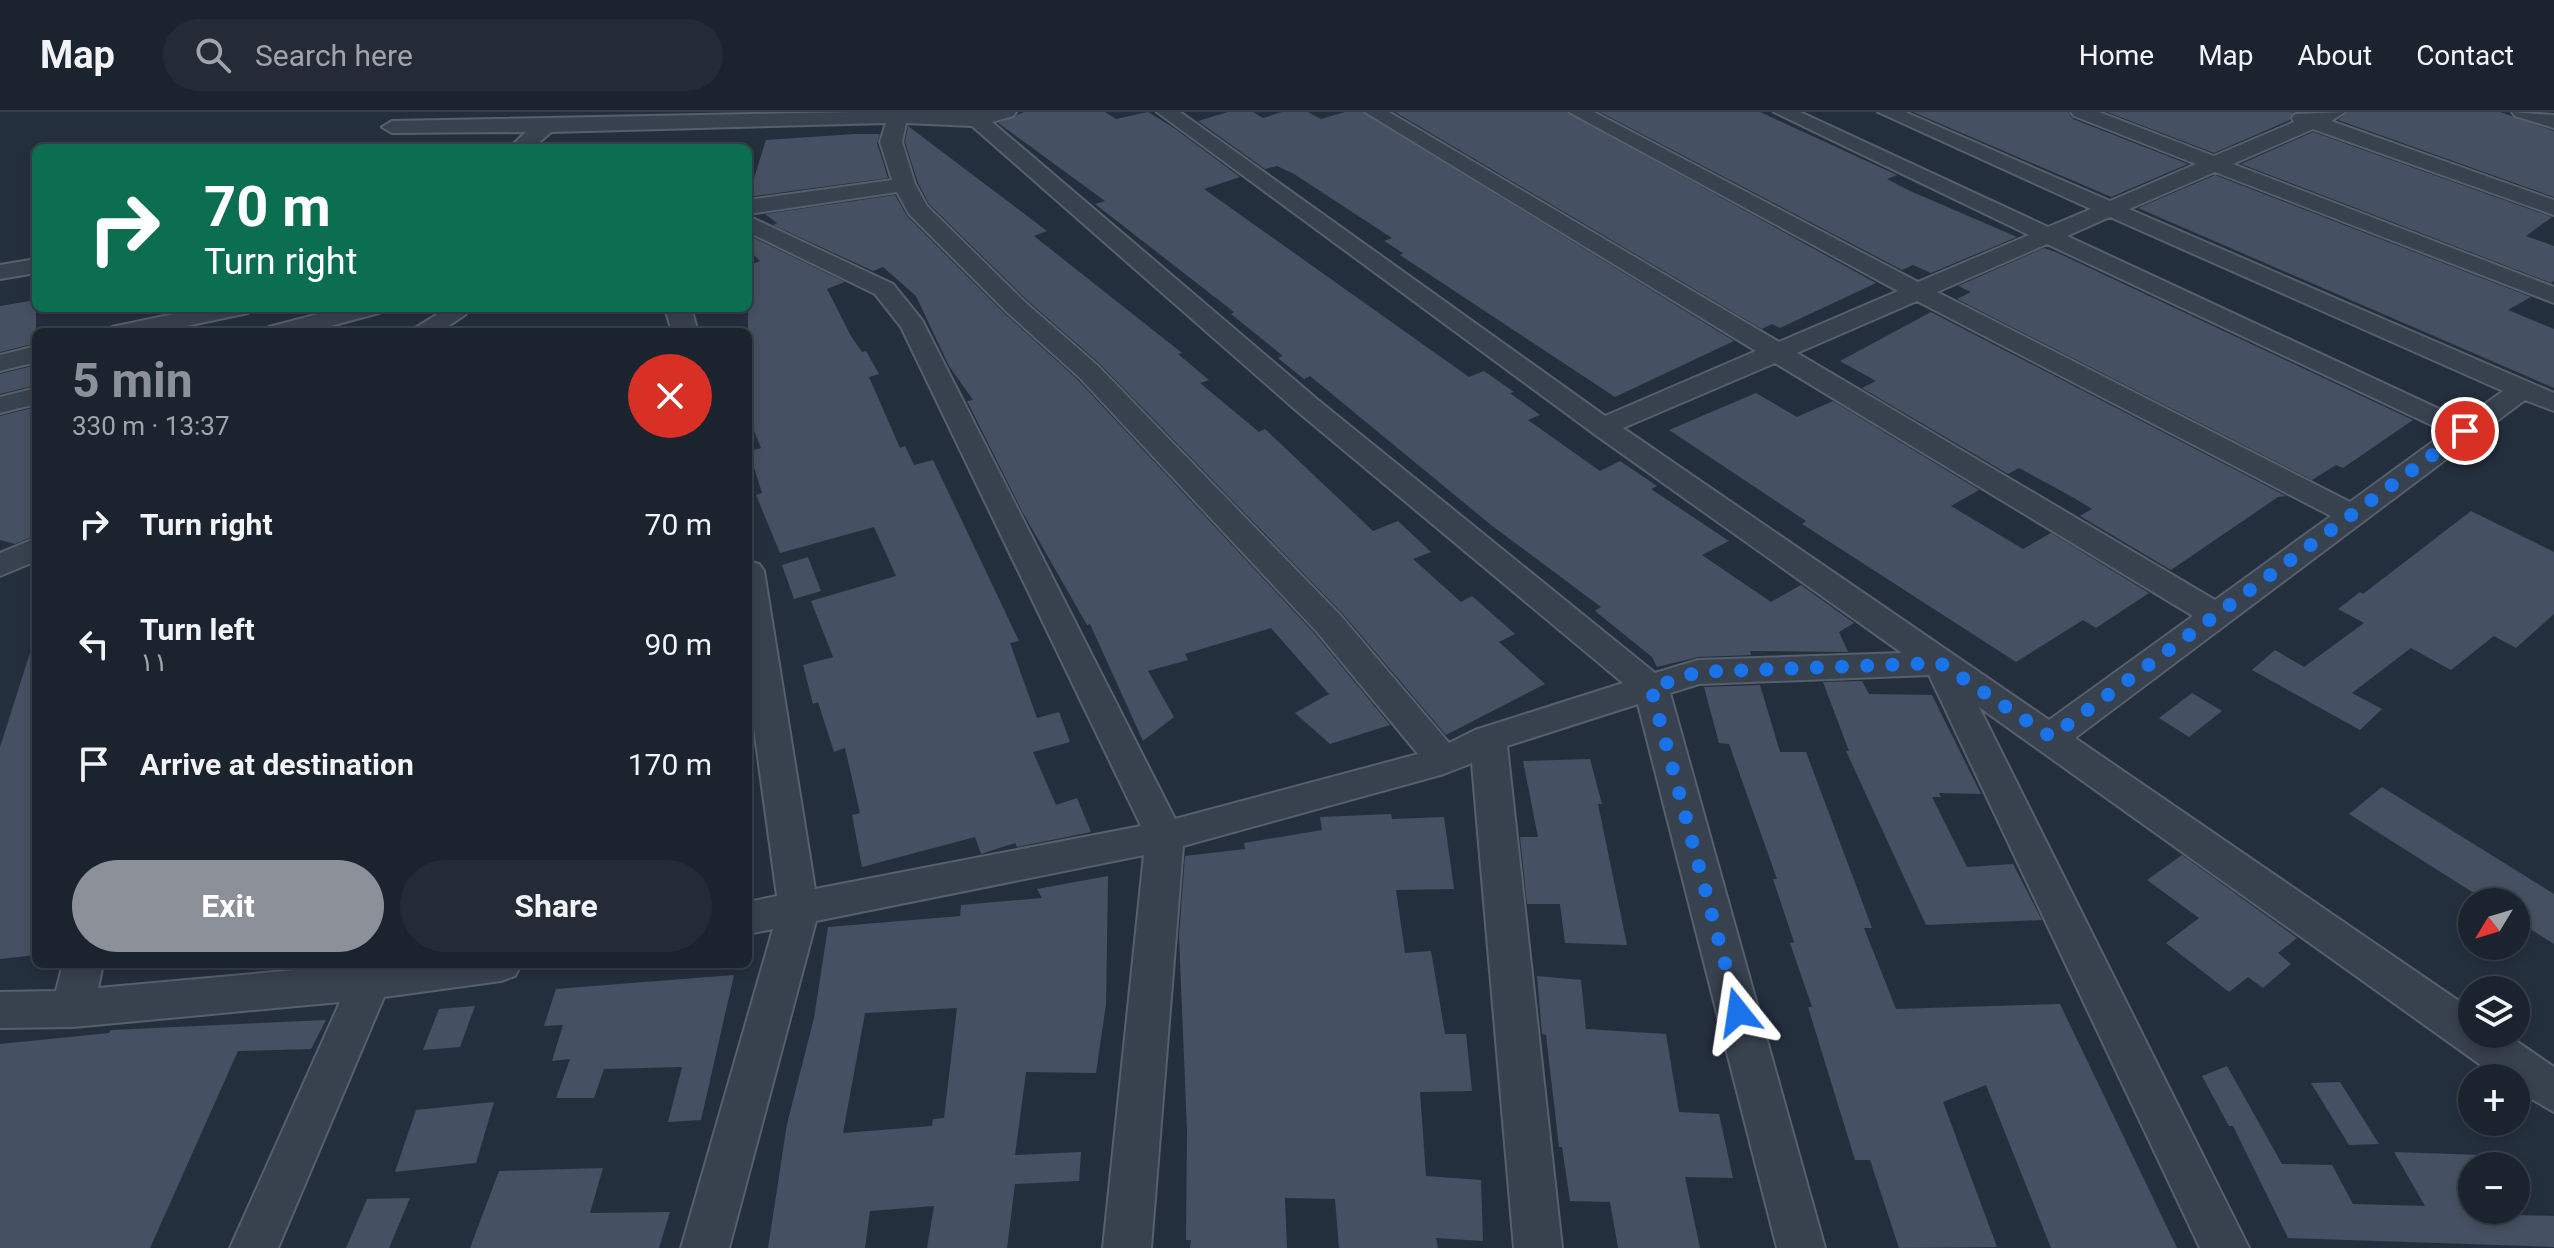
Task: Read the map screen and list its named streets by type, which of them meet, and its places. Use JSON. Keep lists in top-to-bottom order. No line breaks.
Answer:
{"north":"bottom left","page":{"header":"Map","search":"Search here","nav":["Home","Map","About","Contact"],"turn":["70 m","Turn right"],"heading":["5 min","330 m · 13:37"],"list":[{"name":"Turn right","value":"70 m"},{"name":"Turn left","note":"۱۱","value":"90 m"},{"name":"Arrive at destination","value":"170 m"}],"buttons":["Exit","Share"],"map_buttons":["+","−"]}}
